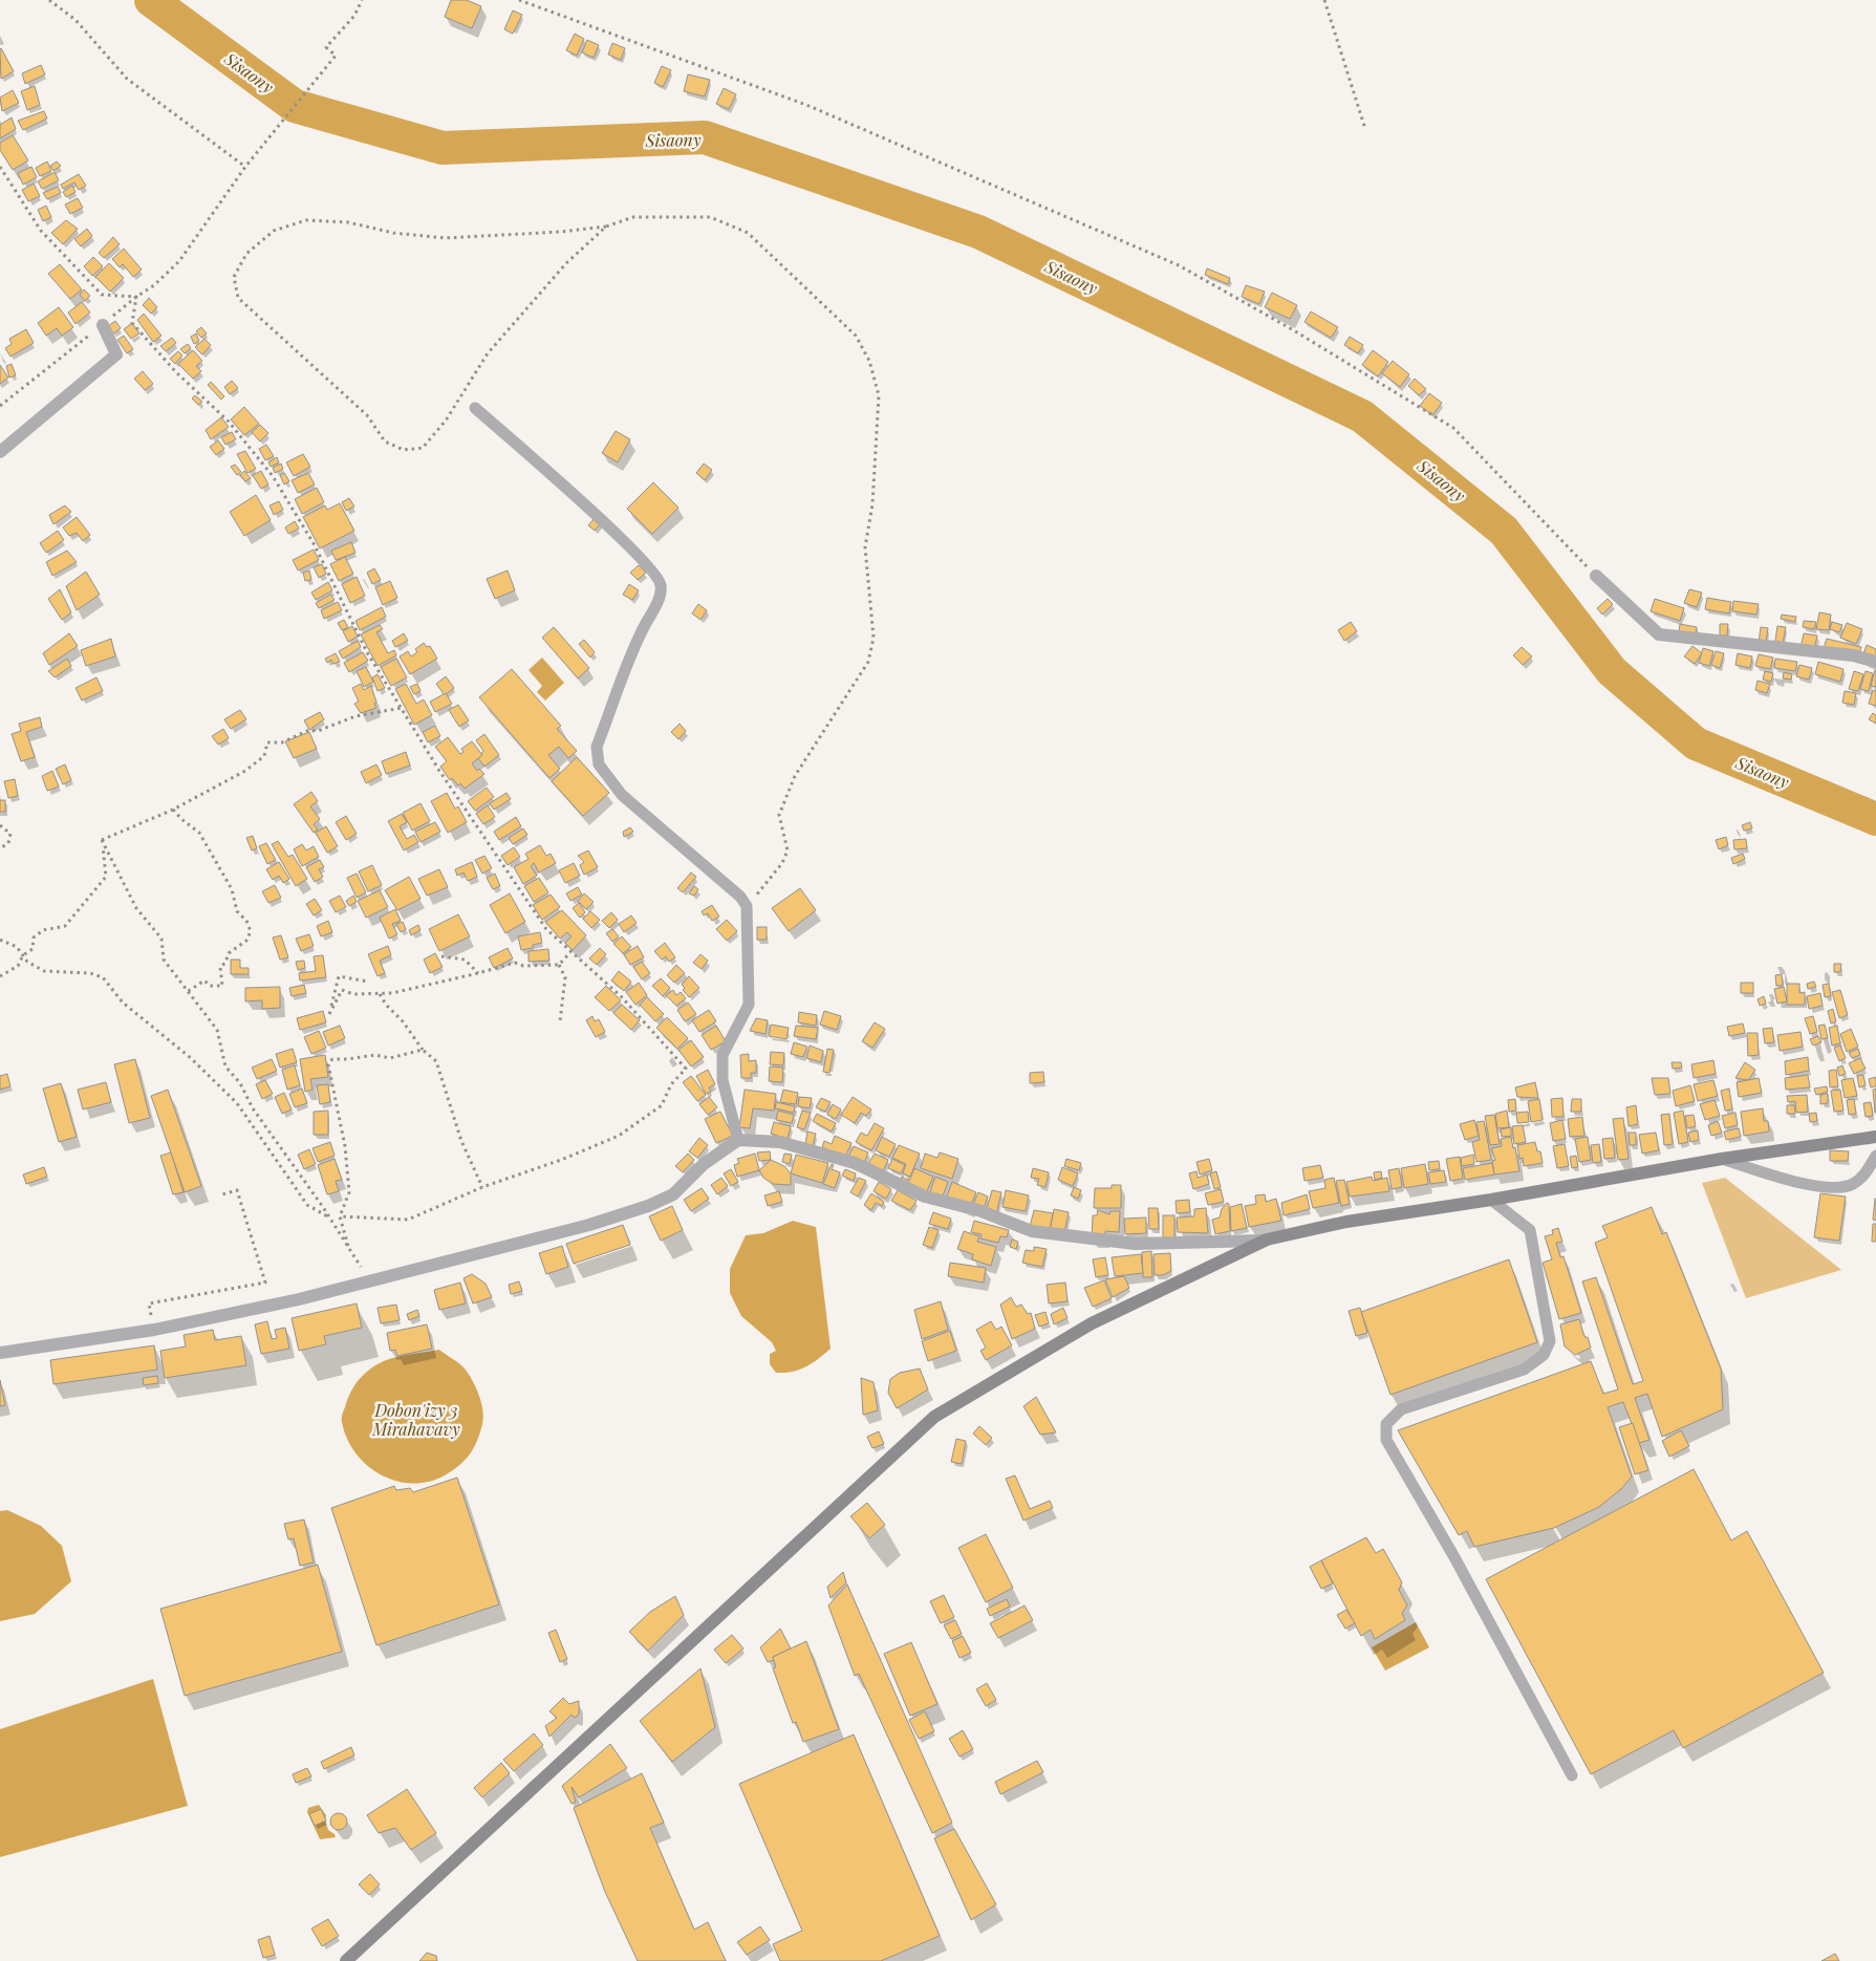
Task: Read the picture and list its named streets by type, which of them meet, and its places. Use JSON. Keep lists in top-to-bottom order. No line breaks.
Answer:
{"water":["Sisaony","Dobon'izy 3 Mirahavavy"]}
